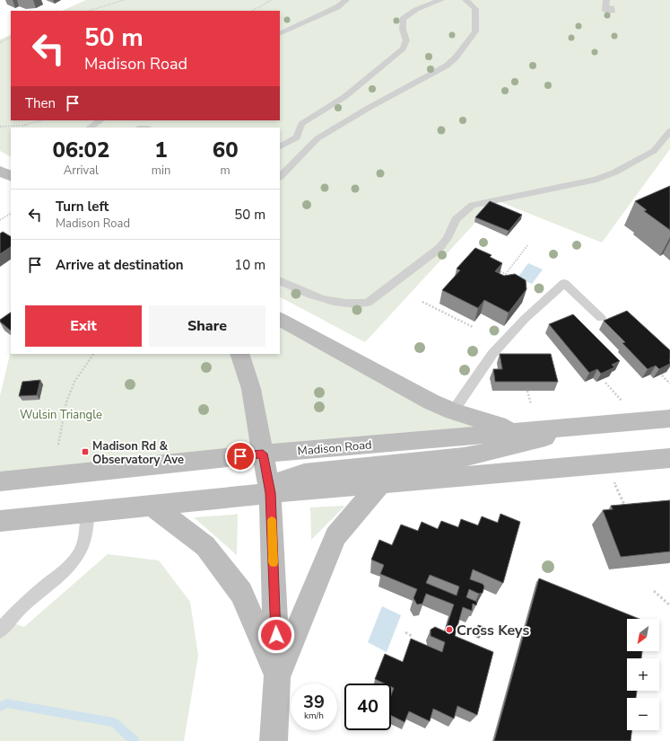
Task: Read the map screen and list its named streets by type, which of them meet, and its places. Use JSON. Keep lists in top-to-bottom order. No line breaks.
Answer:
{"streets":{"main road":["Madison Road"]},"parks":["Wulsin Triangle"],"places":{"transit":["Madison Rd & Observatory Ave"],"other":["Cross Keys"]},"north":"bottom left","page":{"turn":["50 m","Madison Road"],"then":"Then","eta":["06:02","Arrival","1","min","60","m"],"list":[{"name":"Turn left","note":"Madison Road","value":"50 m"},{"name":"Arrive at destination","value":"10 m"}],"buttons":["Exit","Share"],"map_buttons":["+","−"],"speed":"39 km/h","limit":"40"}}
